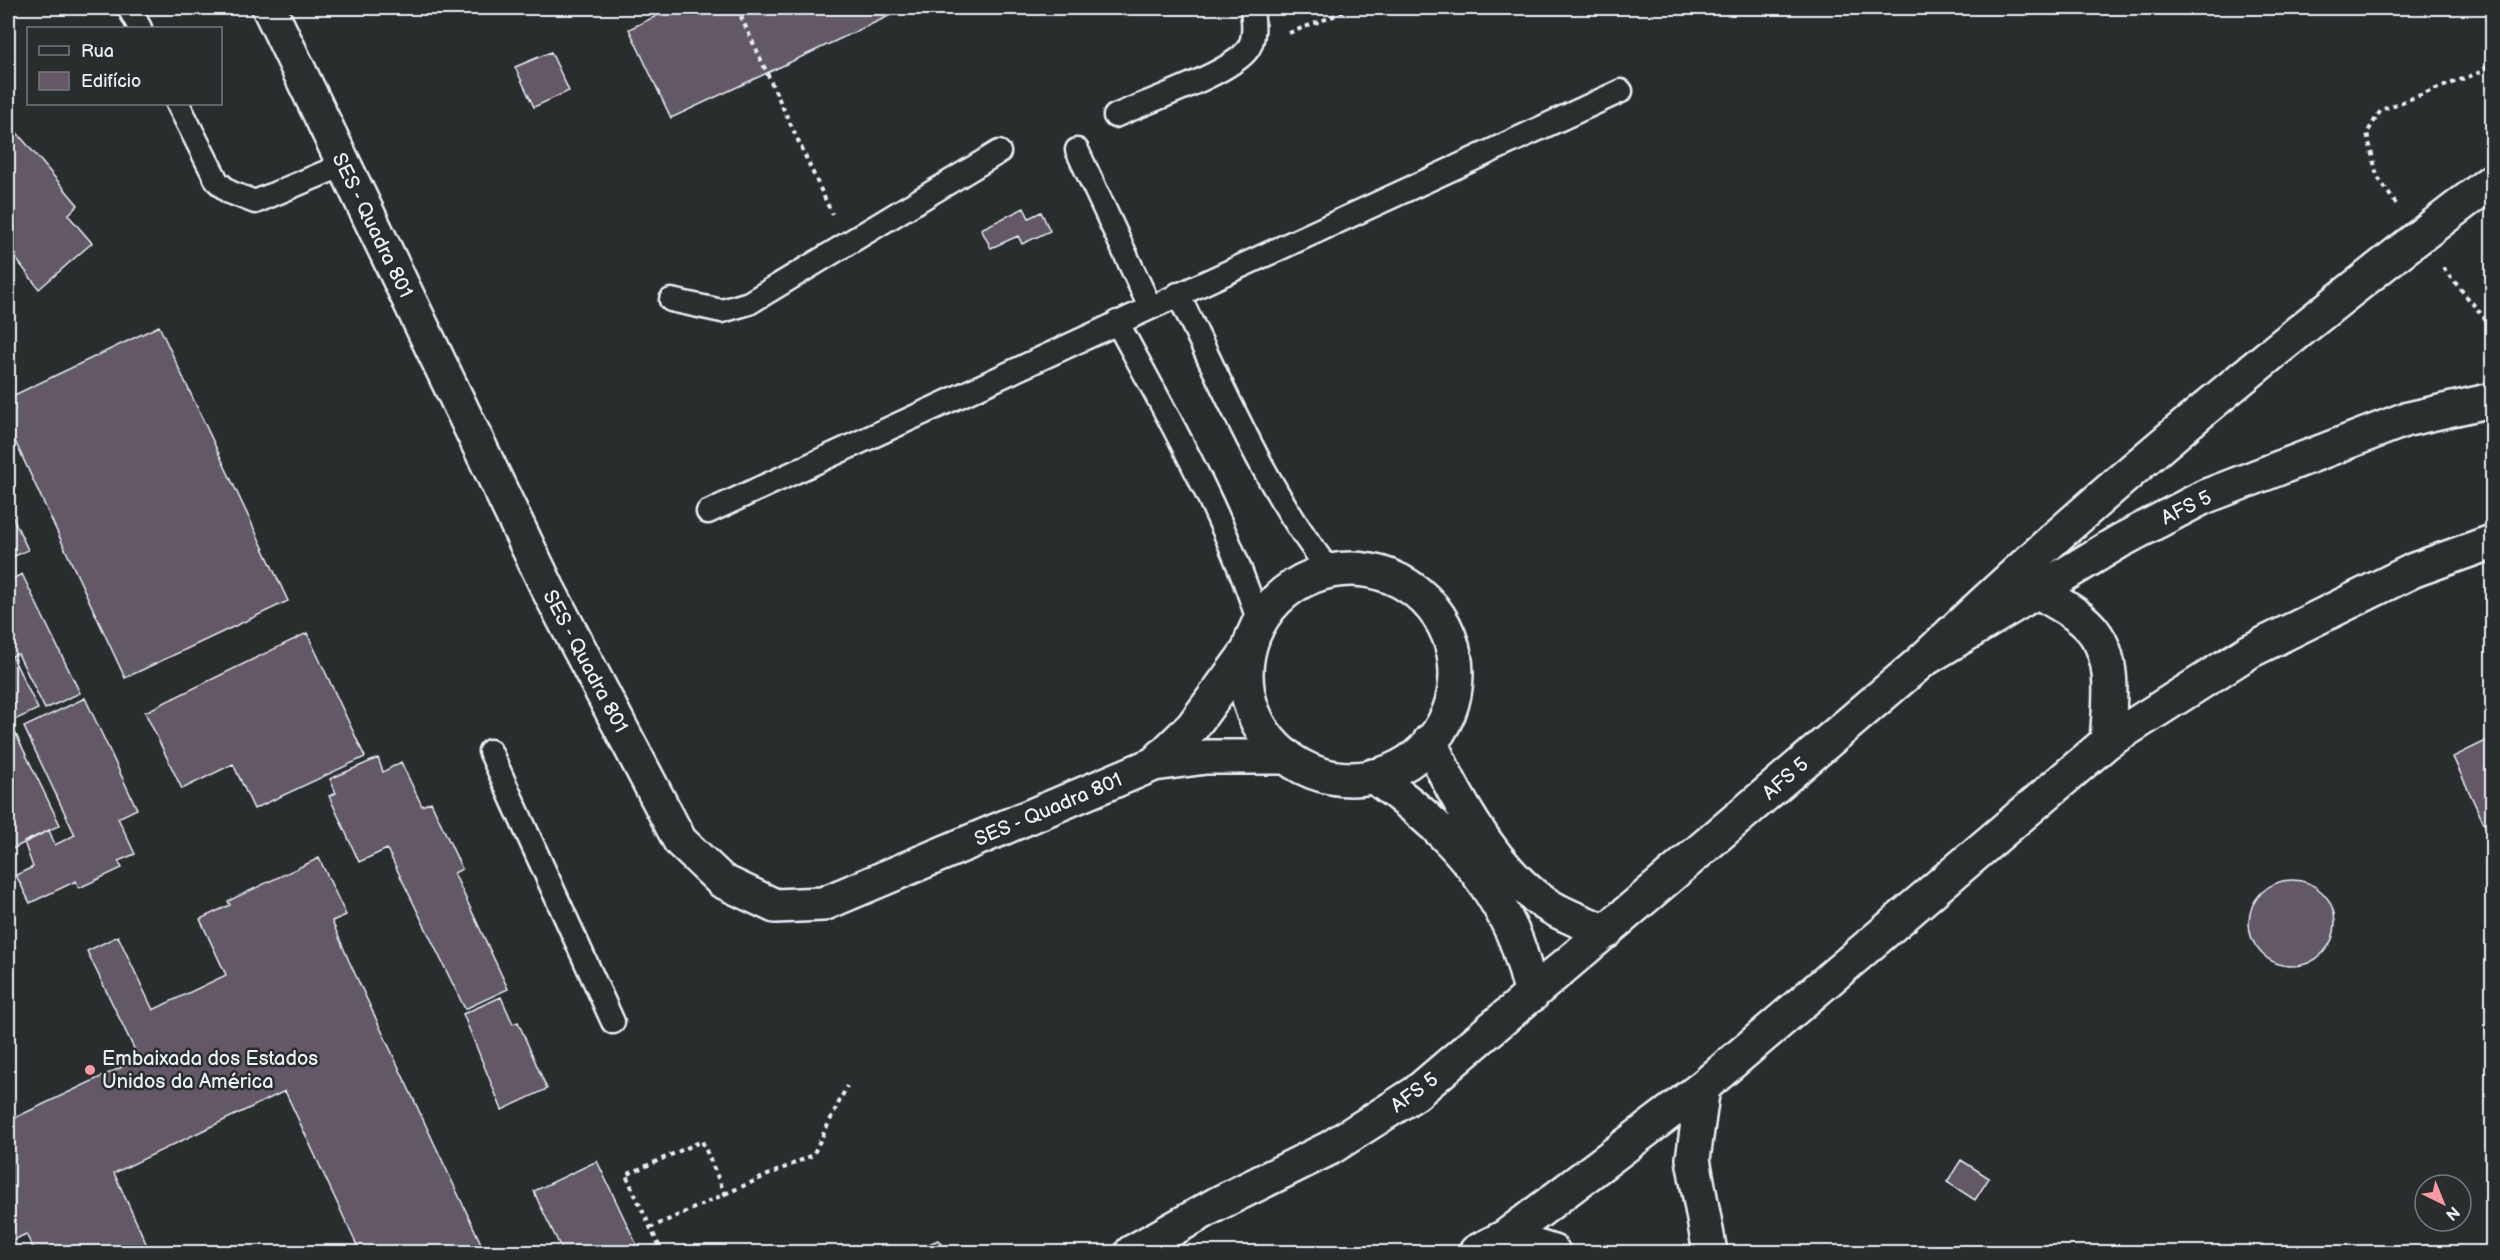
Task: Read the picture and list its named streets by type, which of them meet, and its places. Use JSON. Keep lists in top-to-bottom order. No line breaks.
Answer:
{"streets":{"main road":["SES - Quadra 801","AFS 5"]},"places":["Embaixada dos Estados Unidos da América"],"legend":["Rua","Edifício"],"north":"bottom right"}
